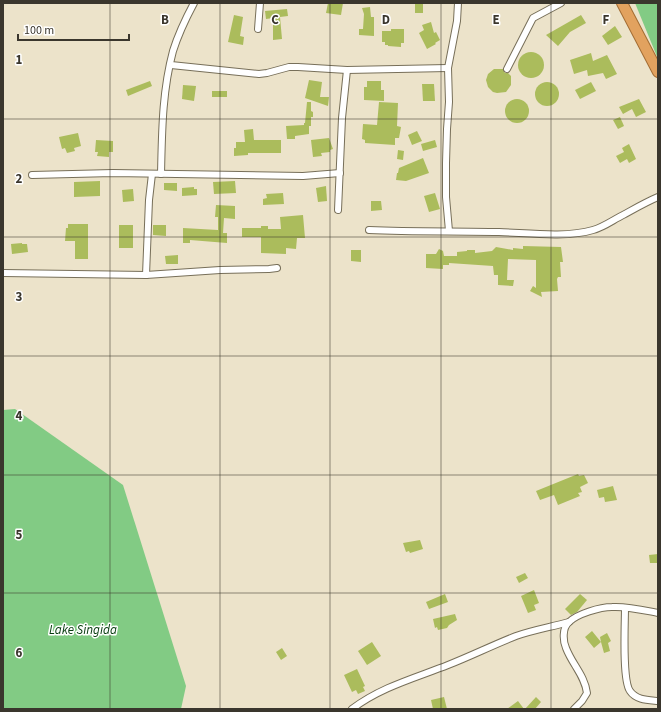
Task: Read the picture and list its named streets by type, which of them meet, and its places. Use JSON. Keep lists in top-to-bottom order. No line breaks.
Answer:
{"water":["Lake Singida"],"scale_bar":"100 m","grid":{"columns":["B","C","D","E","F"],"rows":["1","2","3","4","5","6"]}}
